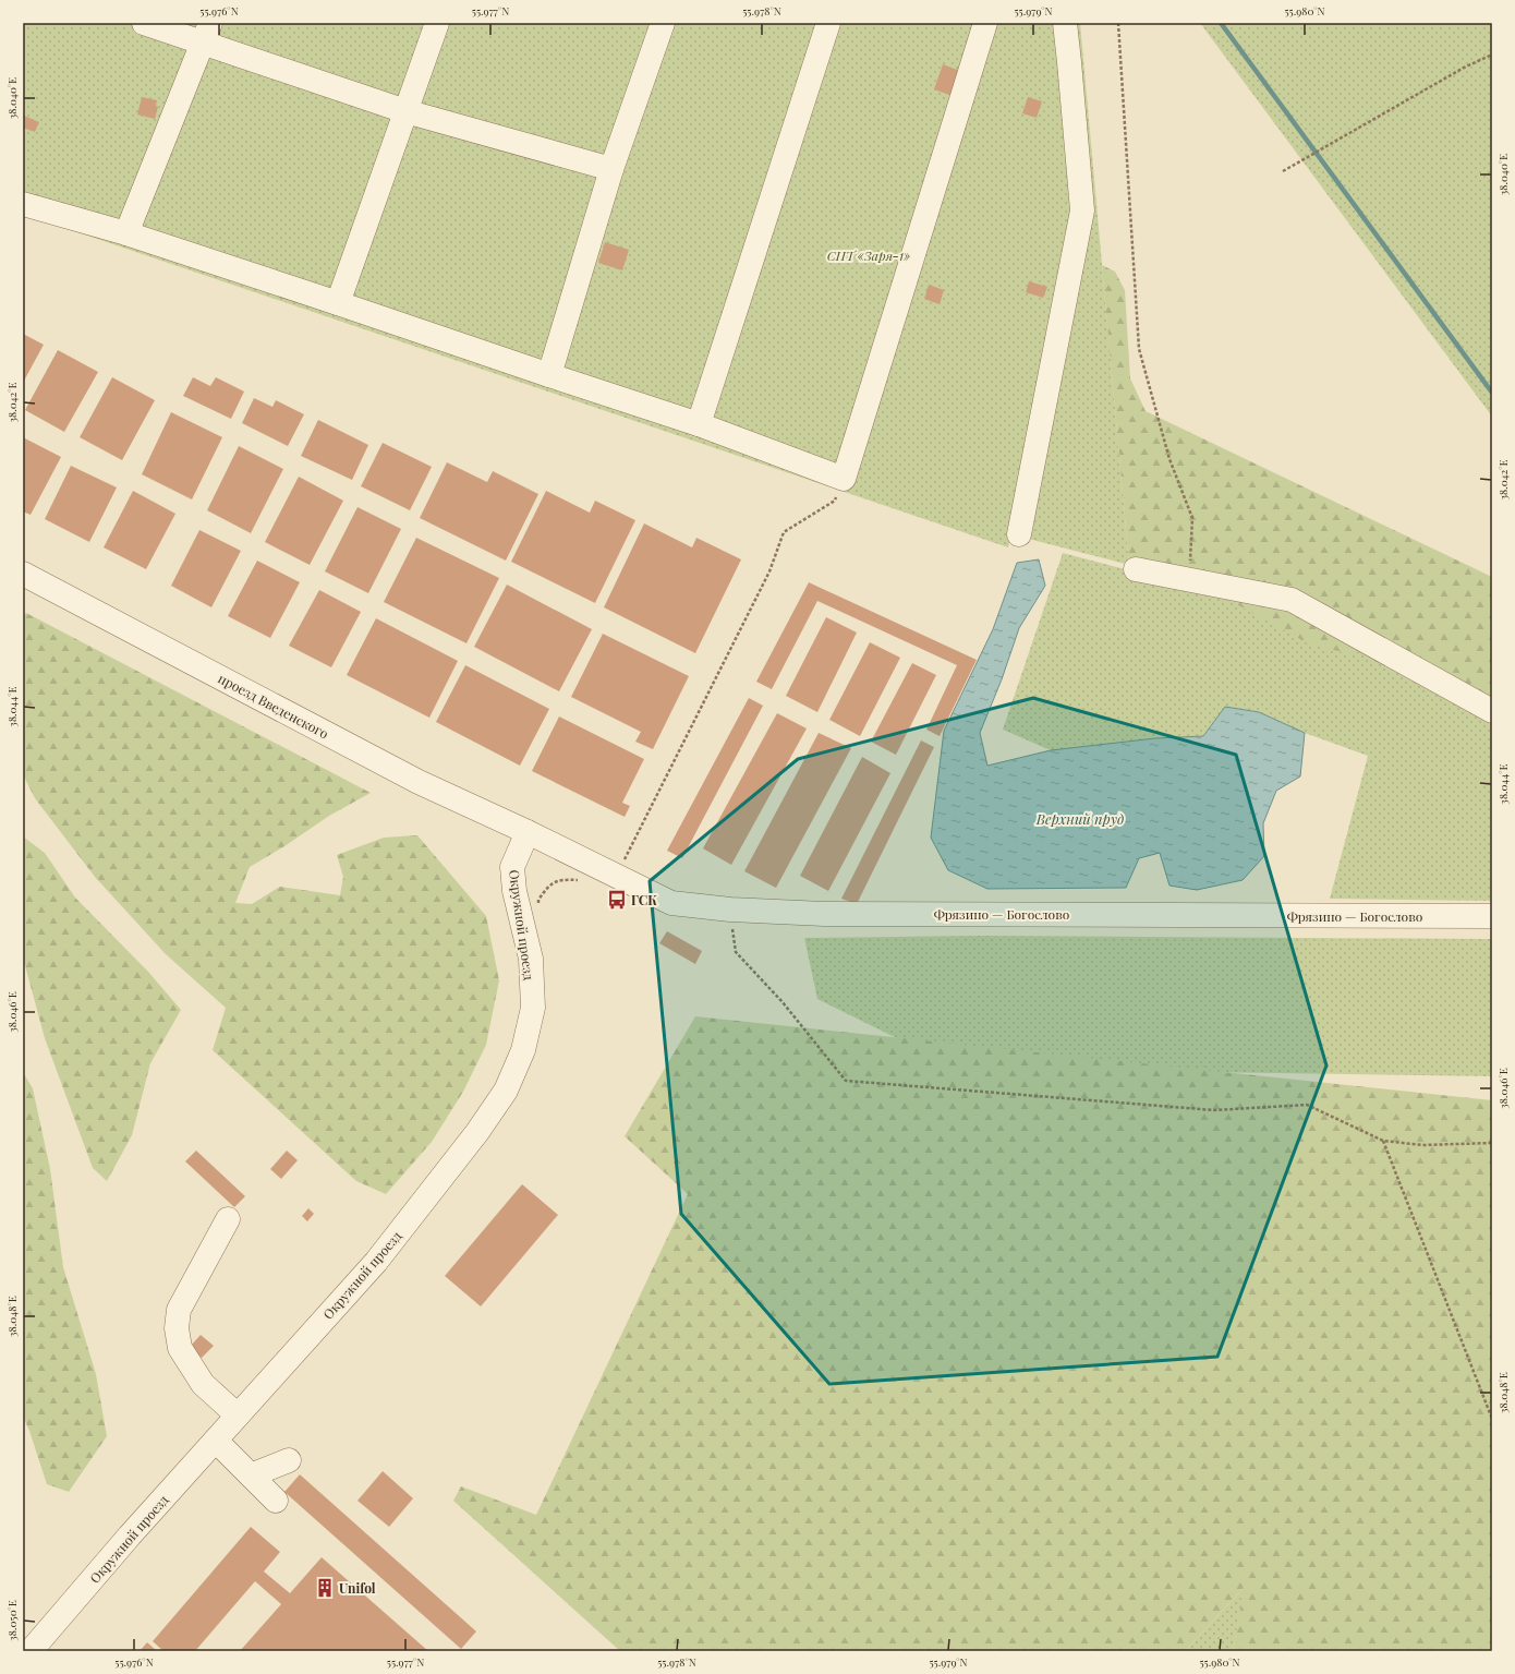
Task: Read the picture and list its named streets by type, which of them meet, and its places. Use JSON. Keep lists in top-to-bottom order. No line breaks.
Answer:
{"streets":{"street":["проезд Введенского","Фрязино — Богослово","Окружной проезд"]},"crossings":[["проезд Введенского","Фрязино — Богослово"],["проезд Введенского","Окружной проезд"],["Фрязино — Богослово","Окружной проезд"]],"water":["Верхний пруд"],"parks":["СНТ «Заря-1»"],"places":{"bus stop":["ГСК"],"building":["Unifol"]},"coordinates":["55.976°N","55.977°N","55.978°N","55.979°N","55.980°N","38.040°E","38.042°E","38.044°E","38.046°E","38.048°E","38.050°E"]}
